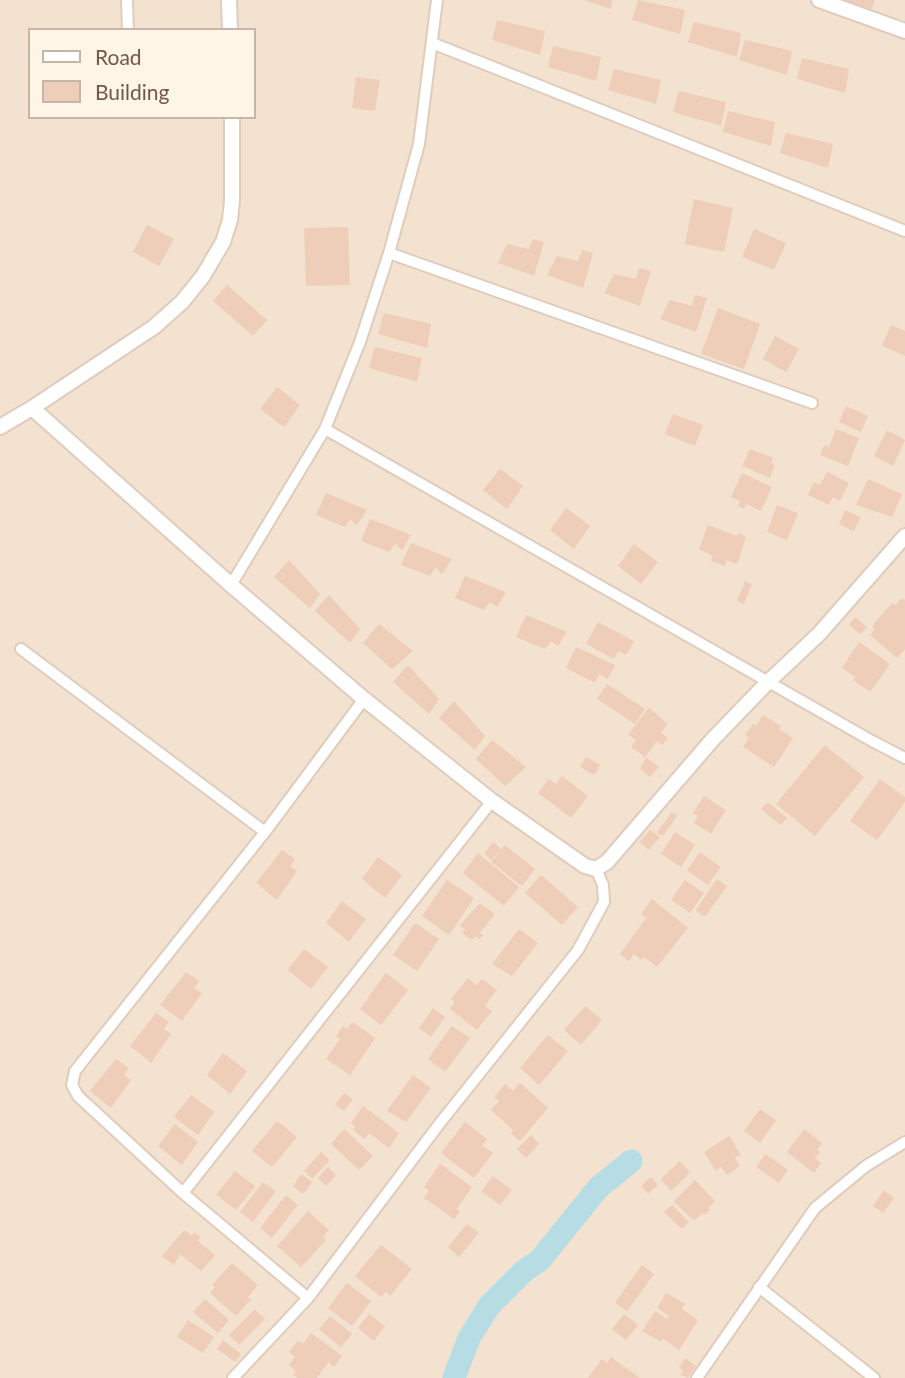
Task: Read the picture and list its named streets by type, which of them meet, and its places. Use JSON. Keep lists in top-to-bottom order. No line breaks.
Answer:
{"legend":["Road","Building"]}
